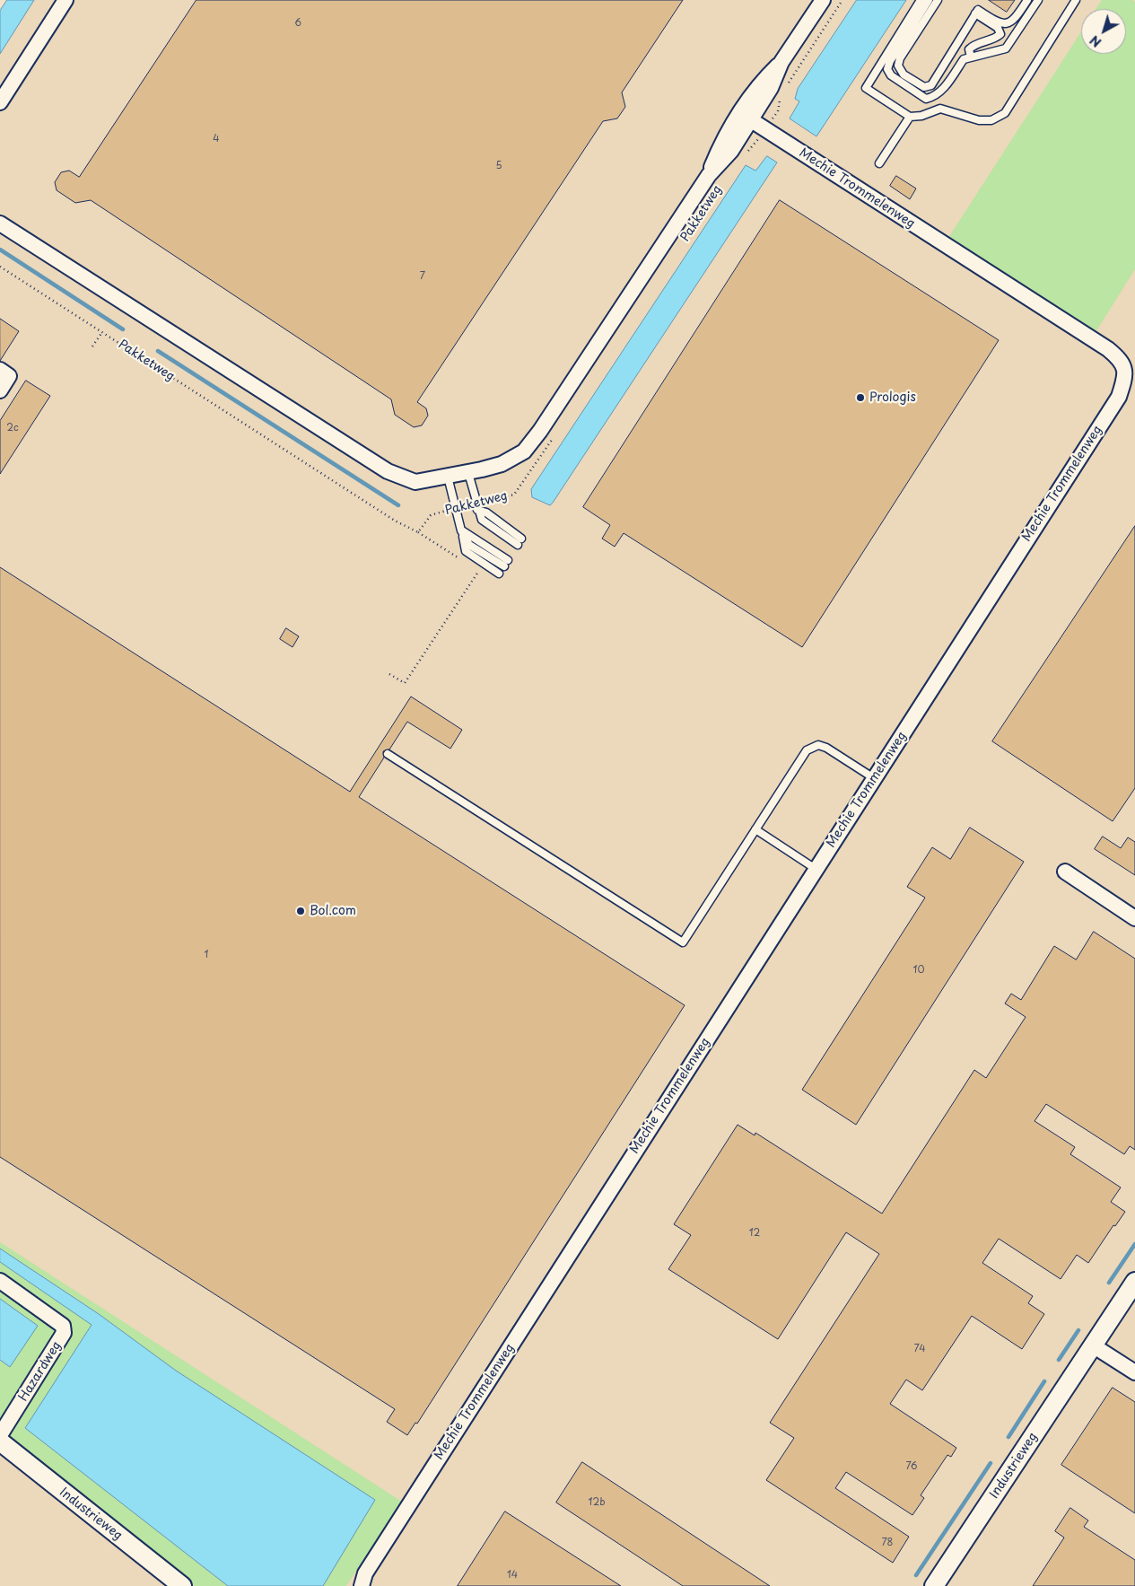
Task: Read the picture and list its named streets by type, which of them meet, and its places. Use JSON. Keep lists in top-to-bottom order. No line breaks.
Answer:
{"streets":{"street":["Mechie Trommelenweg","Pakketweg","Hazardweg","Industrieweg"]},"crossings":[["Mechie Trommelenweg","Pakketweg"]],"places":["Prologis","Bol.com"],"house_numbers":["6","4","5","7","2c","1","10","12","74","76","12b","78","14"],"north":"bottom left"}
